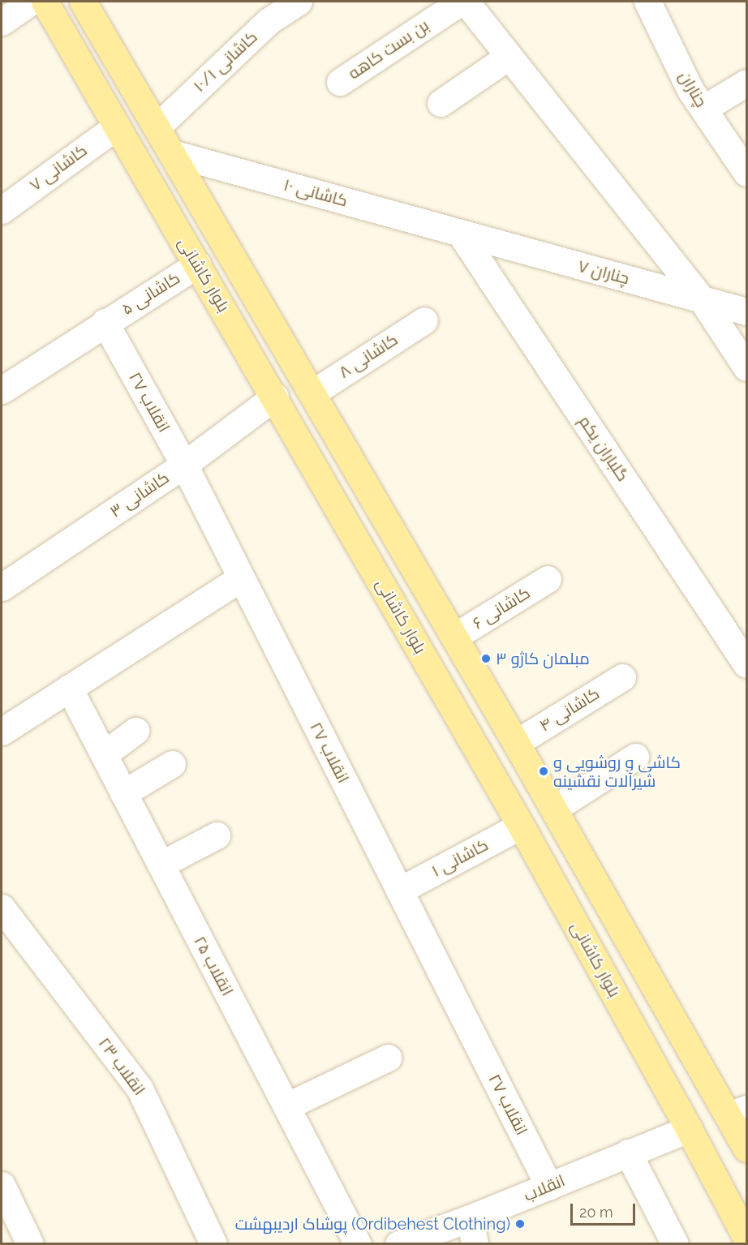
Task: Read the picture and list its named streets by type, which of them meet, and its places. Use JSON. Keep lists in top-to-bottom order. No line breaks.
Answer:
{"streets":{"main road":["بلوار کاشانی"],"street":["بن بست کاهه","۱۰/۱ کاشانی","چناران","۷ کاشانی","۱۰ کاشانی","چناران ۷","۵ کاشانی","۸ کاشانی","انقلاب ۲۷","گلباران یکم","۳ کاشانی","۶ کاشانی","۴ کاشانی","۱ کاشانی","انقلاب ۲۵","انقلاب ۲۳","انقلاب"]},"crossings":[["۷ کاشانی","بلوار کاشانی"],["۱۰ کاشانی","چناران ۷"],["۱۰ کاشانی","گلباران یکم"],["چناران ۷","گلباران یکم"],["بلوار کاشانی","۵ کاشانی"],["بلوار کاشانی","۳ کاشانی"],["بلوار کاشانی","۱ کاشانی"],["بلوار کاشانی","انقلاب"],["۵ کاشانی","انقلاب ۲۷"],["انقلاب ۲۷","۳ کاشانی"],["انقلاب ۲۷","۱ کاشانی"],["انقلاب ۲۷","انقلاب"]],"places":["مبلمان کاژو ۳","کاشی و روشویی و شیرآلات نقشینه","پوشاک اردیبهشت (Ordibehest Clothing)"],"scale_bar":"20 m"}
